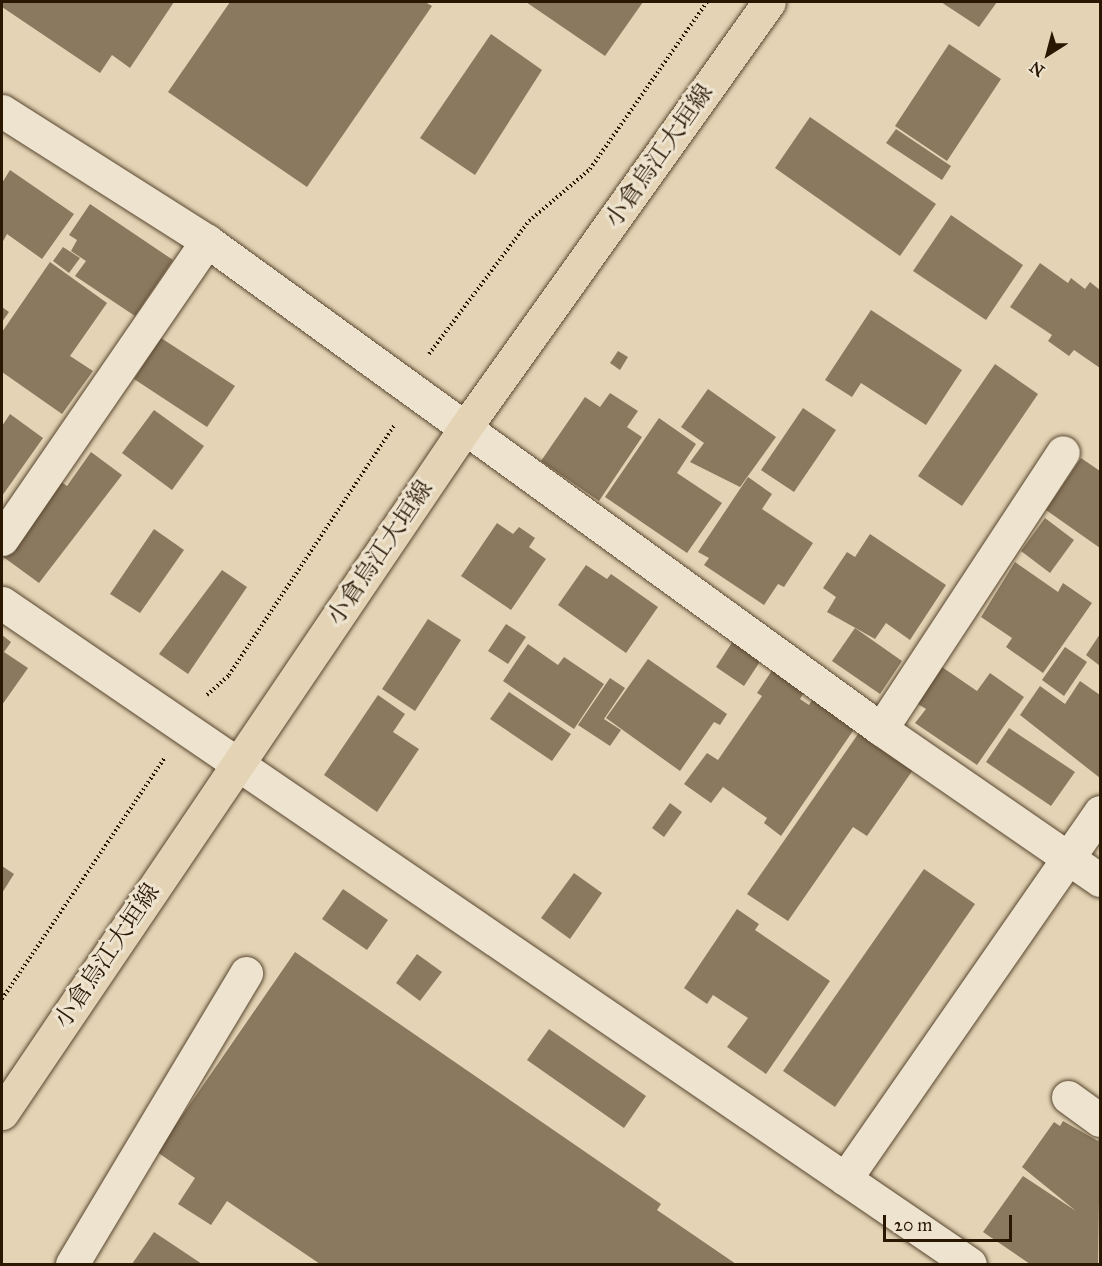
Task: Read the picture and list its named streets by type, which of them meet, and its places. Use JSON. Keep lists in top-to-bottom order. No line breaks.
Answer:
{"streets":{"main road":["小倉烏江大垣線"]},"scale_bar":"20 m","north":"bottom left"}
